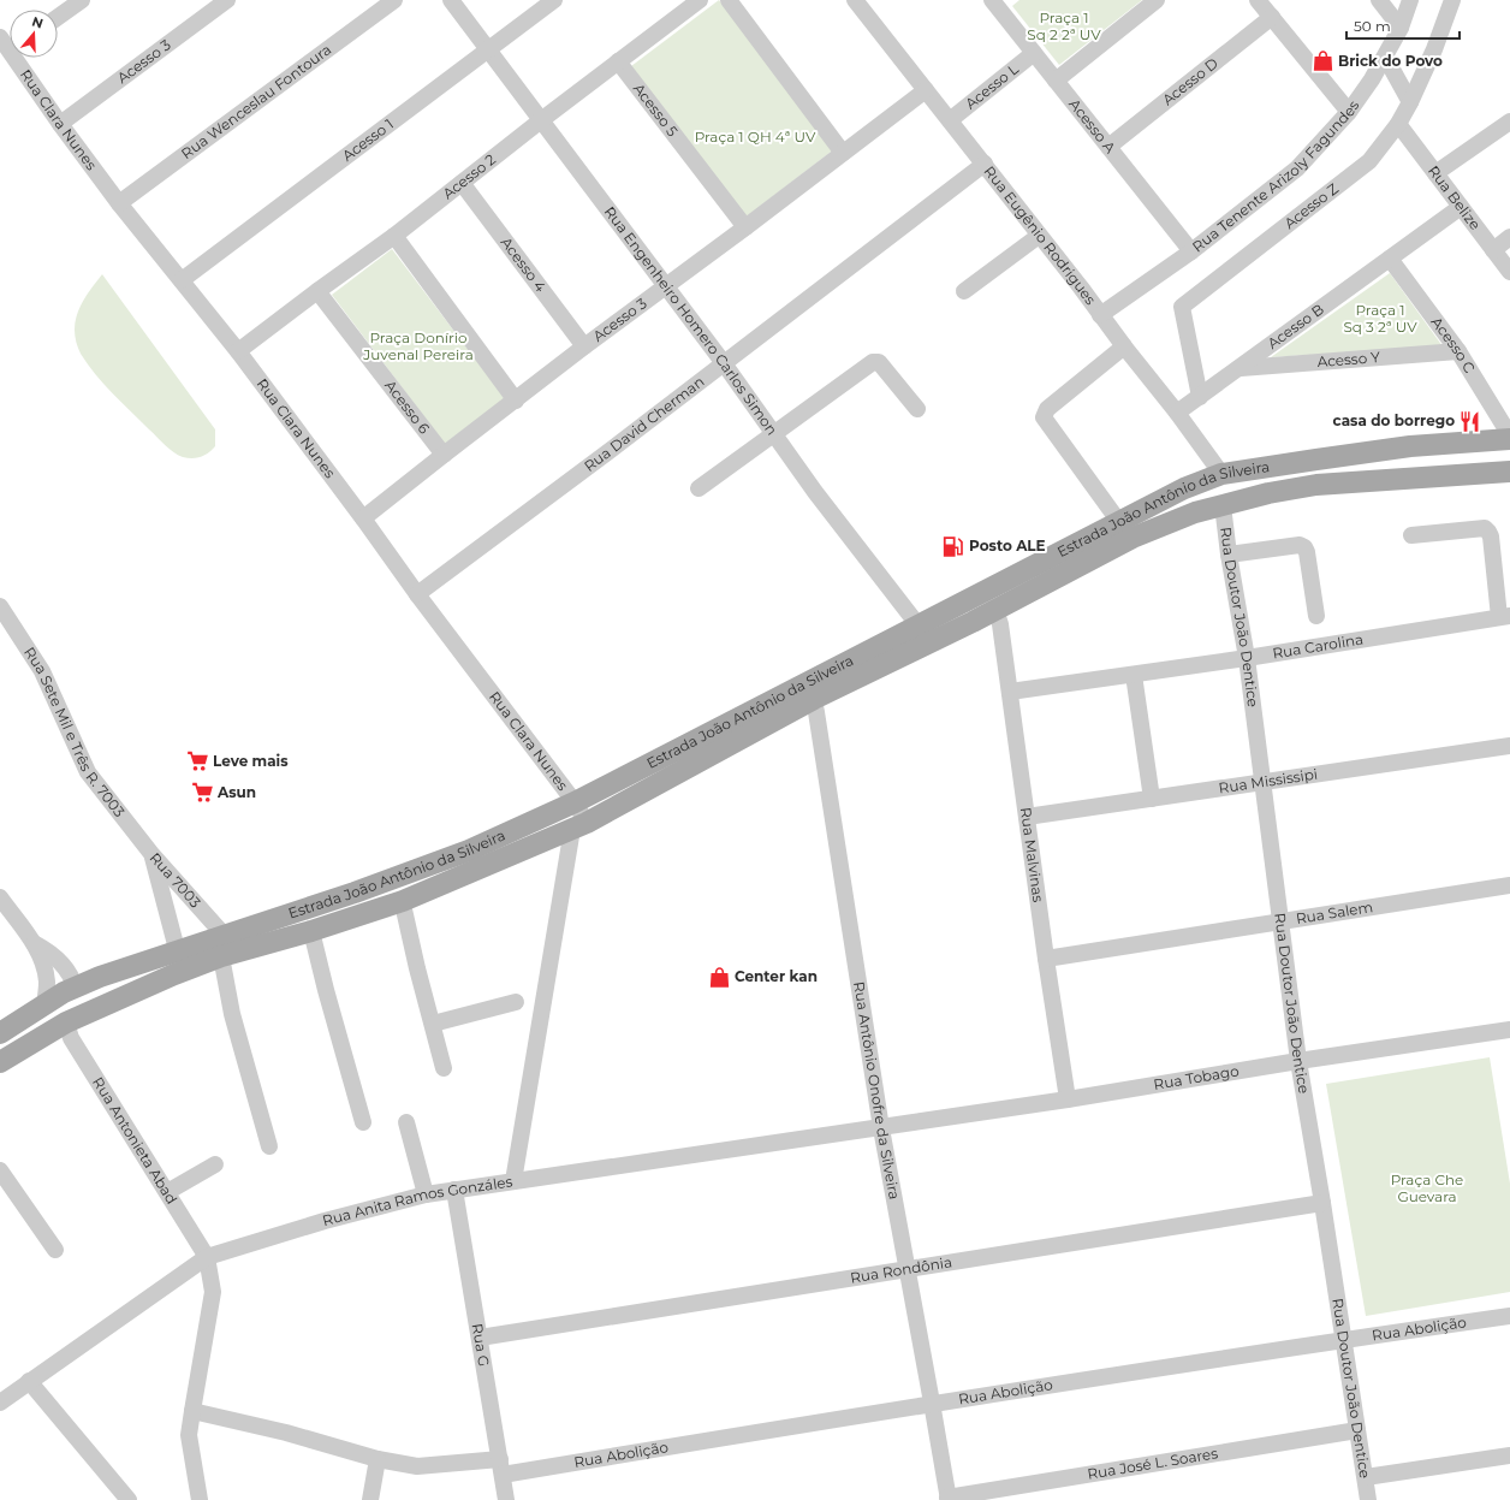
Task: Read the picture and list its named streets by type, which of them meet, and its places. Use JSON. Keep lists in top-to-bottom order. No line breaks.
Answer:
{"streets":{"main road":["Estrada João Antônio da Silveira"],"street":["Acesso 3","Acesso D","Acesso L","Rua Wenceslau Fontoura","Acesso 5","Rua Clara Nunes","Acesso A","Acesso 1","Rua Tenente Arizoly Fagundes","Acesso 2","Rua Belize","Acesso Z","Rua Eugênio Rodrigues","Acesso 4","Rua Engenheiro Homero Carlos Simon","Acesso B","Acesso C","Acesso Y","Acesso 6","Rua David Cherman","Rua Doutor João Dentice","Rua Carolina","Rua Sete Mil e Três R. 7003","Rua Mississipi","Rua Malvinas","Rua 7003","Rua Salem","Rua Tobago","Rua Antônio Onofre da Silveira","Rua Antonieta Abad","Rua Anita Ramos Gonzáles","Rua Rondônia","Rua Abolição","Rua G","Rua José L. Soares"]},"crossings":[["Acesso 3","Acesso 5"],["Acesso 3","Rua Clara Nunes"],["Acesso 3","Rua Eugênio Rodrigues"],["Acesso 3","Acesso 4"],["Acesso 3","Rua Engenheiro Homero Carlos Simon"],["Acesso 3","Acesso 6"],["Acesso D","Acesso A"],["Acesso L","Acesso A"],["Acesso L","Rua Eugênio Rodrigues"],["Rua Wenceslau Fontoura","Rua Clara Nunes"],["Acesso 5","Acesso 2"],["Rua Clara Nunes","Acesso 1"],["Rua Clara Nunes","Acesso 2"],["Rua Clara Nunes","Rua David Cherman"],["Rua Clara Nunes","Estrada João Antônio da Silveira"],["Acesso A","Rua Tenente Arizoly Fagundes"],["Acesso 1","Rua Engenheiro Homero Carlos Simon"],["Rua Tenente Arizoly Fagundes","Rua Eugênio Rodrigues"],["Acesso 2","Acesso 4"],["Acesso 2","Rua Engenheiro Homero Carlos Simon"],["Acesso 2","Acesso 6"],["Rua Belize","Acesso Z"],["Rua Belize","Acesso B"],["Acesso Z","Acesso B"],["Rua Eugênio Rodrigues","Acesso B"],["Rua Eugênio Rodrigues","Rua David Cherman"],["Rua Eugênio Rodrigues","Estrada João Antônio da Silveira"],["Rua Engenheiro Homero Carlos Simon","Rua David Cherman"],["Rua Engenheiro Homero Carlos Simon","Estrada João Antônio da Silveira"],["Acesso B","Acesso C"],["Acesso B","Acesso Y"],["Acesso C","Acesso Y"],["Estrada João Antônio da Silveira","Rua Doutor João Dentice"],["Estrada João Antônio da Silveira","Rua Malvinas"],["Estrada João Antônio da Silveira","Rua 7003"],["Estrada João Antônio da Silveira","Rua Antônio Onofre da Silveira"],["Estrada João Antônio da Silveira","Rua Antonieta Abad"],["Rua Doutor João Dentice","Rua Carolina"],["Rua Doutor João Dentice","Rua Mississipi"],["Rua Doutor João Dentice","Rua Salem"],["Rua Doutor João Dentice","Rua Tobago"],["Rua Doutor João Dentice","Rua Rondônia"],["Rua Doutor João Dentice","Rua Abolição"],["Rua Doutor João Dentice","Rua José L. Soares"],["Rua Carolina","Rua Malvinas"],["Rua Sete Mil e Três R. 7003","Rua 7003"],["Rua Mississipi","Rua Malvinas"],["Rua Malvinas","Rua Salem"],["Rua Malvinas","Rua Tobago"],["Rua Tobago","Rua Antônio Onofre da Silveira"],["Rua Tobago","Rua Anita Ramos Gonzáles"],["Rua Antônio Onofre da Silveira","Rua Anita Ramos Gonzáles"],["Rua Antônio Onofre da Silveira","Rua Rondônia"],["Rua Antônio Onofre da Silveira","Rua Abolição"],["Rua Antônio Onofre da Silveira","Rua José L. Soares"],["Rua Antonieta Abad","Rua Anita Ramos Gonzáles"],["Rua Anita Ramos Gonzáles","Rua G"],["Rua Rondônia","Rua G"],["Rua Abolição","Rua G"]],"parks":["Praça 1 Sq 2 2ª UV","Praça 1 QH 4ª UV","Praça 1 Sq 3 2ª UV","Praça Donírio Juvenal Pereira","Praça Che Guevara"],"places":{"shop":["Brick do Povo","Center kan"],"restaurant":["casa do borrego"],"fuel station":["Posto ALE"],"supermarket":["Leve mais","Asun"]},"scale_bar":"50 m","north":"top"}
